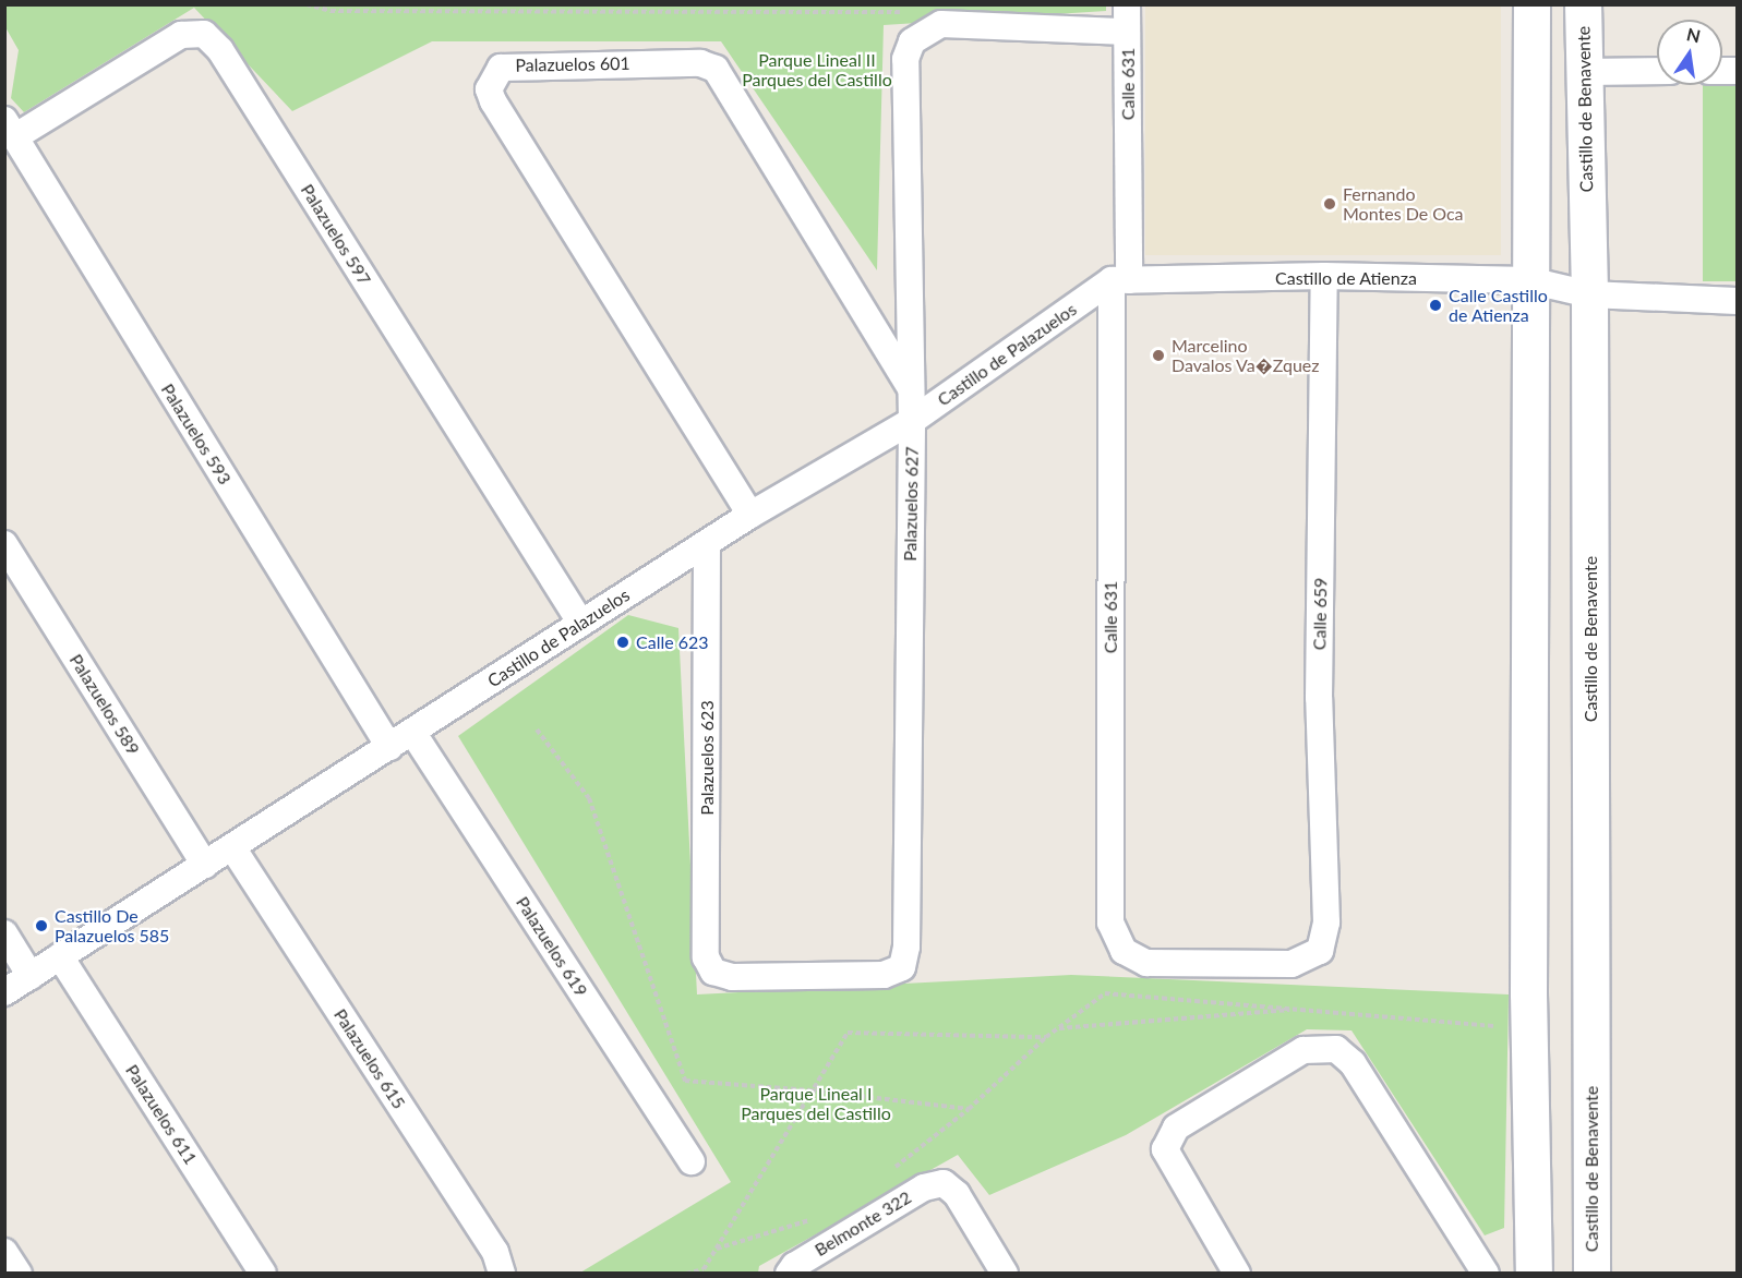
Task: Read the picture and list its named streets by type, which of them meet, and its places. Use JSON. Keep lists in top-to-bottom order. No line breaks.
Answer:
{"streets":{"street":["Palazuelos 601","Calle 631","Castillo de Benavente","Palazuelos 597","Castillo de Atienza","Castillo de Palazuelos","Palazuelos 593","Palazuelos 627","Calle 659","Palazuelos 589","Palazuelos 623","Palazuelos 619","Palazuelos 615","Palazuelos 611","Belmonte 322"]},"crossings":[["Palazuelos 601","Castillo de Palazuelos"],["Palazuelos 601","Palazuelos 627"],["Calle 631","Castillo de Atienza"],["Calle 631","Castillo de Palazuelos"],["Calle 631","Palazuelos 627"],["Calle 631","Calle 659"],["Castillo de Benavente","Castillo de Atienza"],["Palazuelos 597","Castillo de Palazuelos"],["Palazuelos 597","Palazuelos 593"],["Castillo de Atienza","Castillo de Palazuelos"],["Castillo de Atienza","Calle 659"],["Castillo de Palazuelos","Palazuelos 593"],["Castillo de Palazuelos","Palazuelos 627"],["Castillo de Palazuelos","Palazuelos 589"],["Castillo de Palazuelos","Palazuelos 623"],["Castillo de Palazuelos","Palazuelos 619"],["Castillo de Palazuelos","Palazuelos 615"],["Castillo de Palazuelos","Palazuelos 611"],["Palazuelos 627","Palazuelos 623"]],"parks":["Parque Lineal II Parques del Castillo","Parque Lineal I Parques del Castillo"],"places":["Fernando Montes De Oca","Calle Castillo de Atienza","Marcelino Davalos Va�Zquez","Calle 623","Castillo De Palazuelos 585"],"north":"top"}
